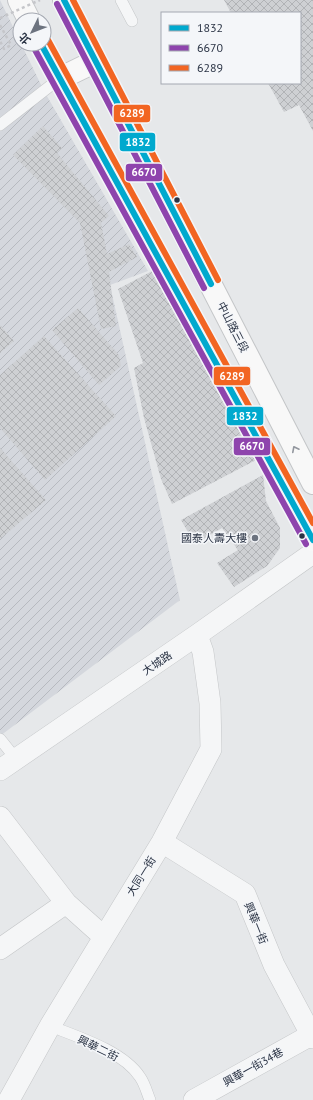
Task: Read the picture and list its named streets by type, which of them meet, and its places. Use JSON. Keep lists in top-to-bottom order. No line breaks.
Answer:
{"streets":{"street":["中山路三段","大城路","大同一街","興華一街","興華一街34巷"],"lane":["興華二街"]},"crossings":[["大城路","大同一街"],["大同一街","興華一街"],["大同一街","興華二街"],["興華一街","興華一街34巷"]],"places":["國泰人壽大樓"],"lines":["transit line 1832","transit line 6289","transit line 6670"],"legend":["1832","6670","6289"],"north":"bottom left"}
